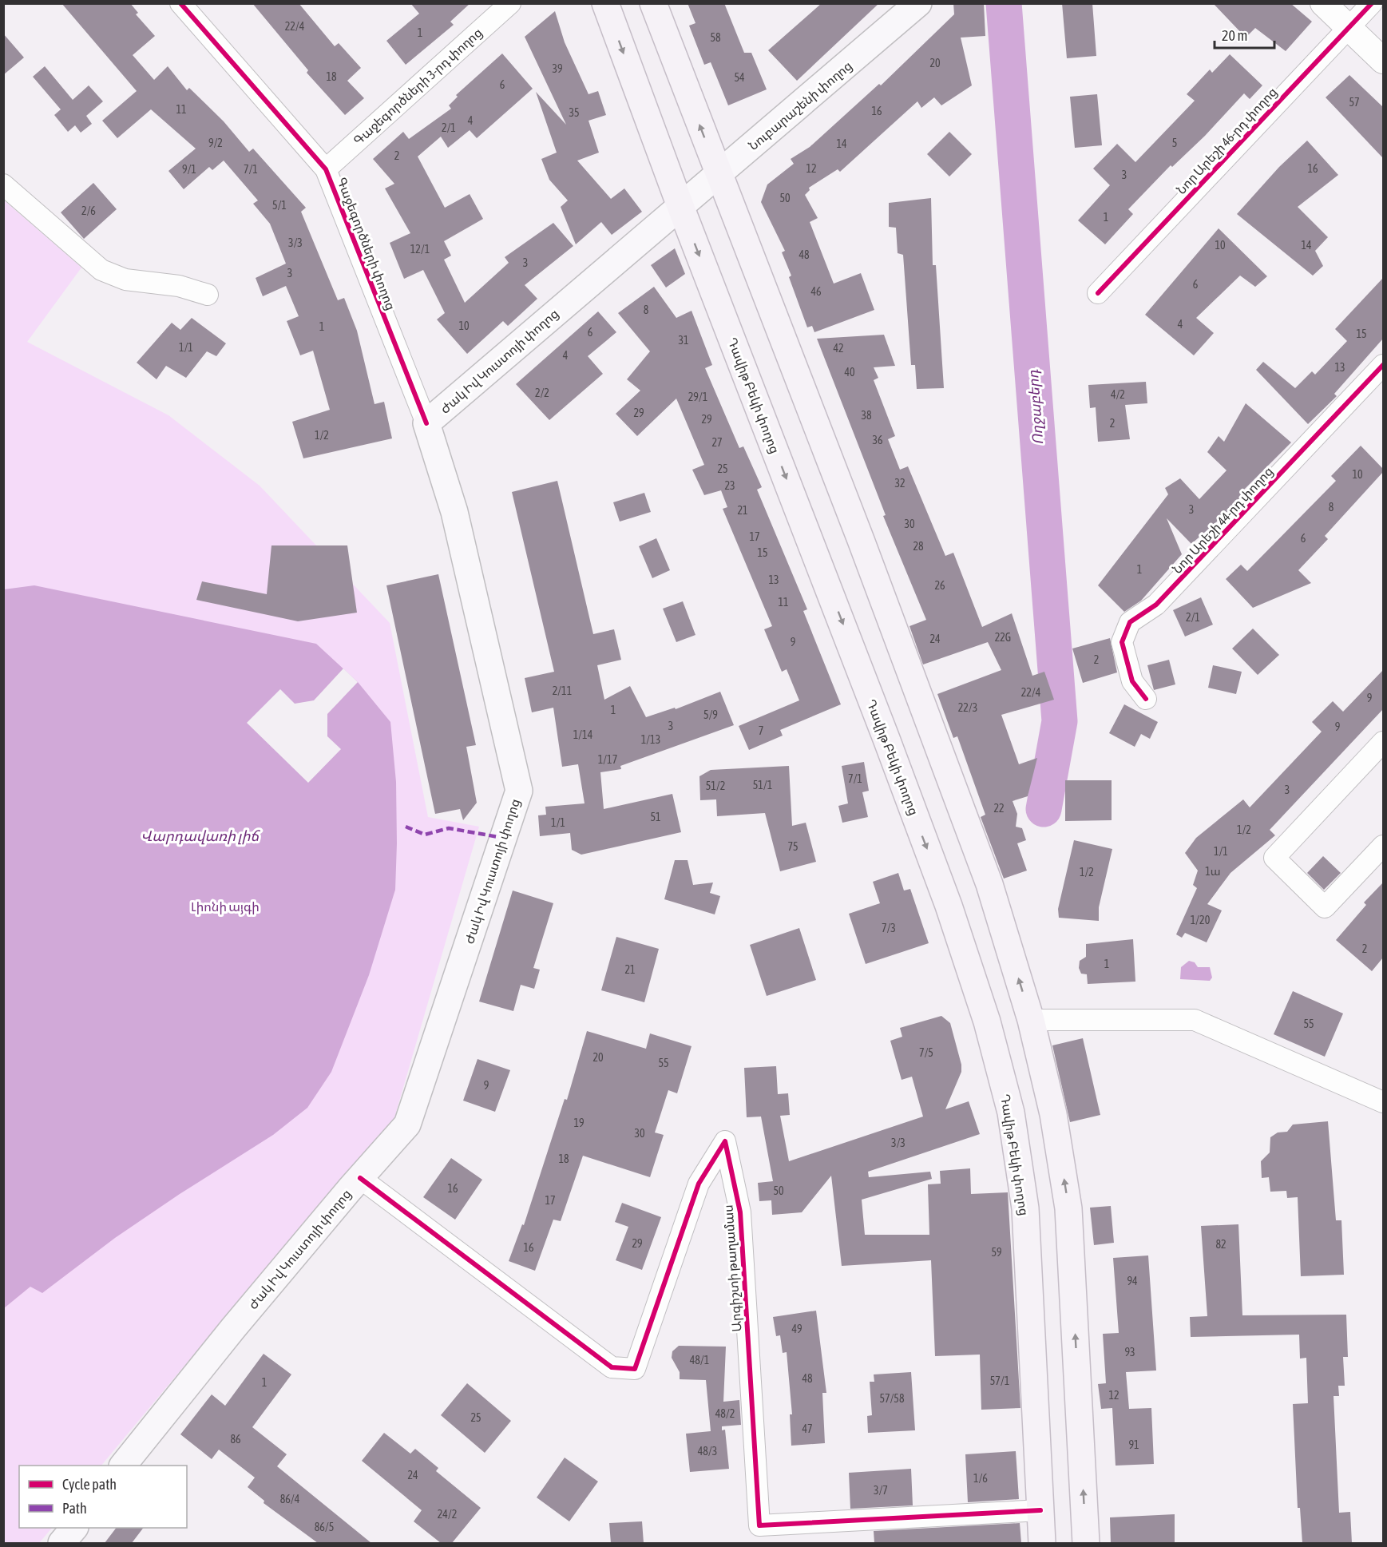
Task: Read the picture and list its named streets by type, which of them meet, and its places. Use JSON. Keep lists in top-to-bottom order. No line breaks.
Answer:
{"streets":{"main road":["Նուբարաշենի փողոց","Ժակ Իվ Կուստոյի փողոց","Դավիթ Բեկի փողոց"],"street":["Գաջեգործների 3-րդ փողոց","Նոր Արեշի 46-րդ փողոց","Գաջեգործների փողոց","Նոր Արեշի 44-րդ փողոց","Արգիշտի թաղամաս"]},"crossings":[["Գաջեգործների 3-րդ փողոց","Գաջեգործների փողոց"],["Նուբարաշենի փողոց","Ժակ Իվ Կուստոյի փողոց"],["Նուբարաշենի փողոց","Դավիթ Բեկի փողոց"],["Գաջեգործների փողոց","Ժակ Իվ Կուստոյի փողոց"],["Ժակ Իվ Կուստոյի փողոց","Դավիթ Բեկի փողոց"],["Ժակ Իվ Կուստոյի փողոց","Արգիշտի թաղամաս"],["Դավիթ Բեկի փողոց","Արգիշտի թաղամաս"]],"water":["Ողջաբերդ","Վարդավառի լիճ"],"parks":["Լիոնի այգի"],"house_numbers":["22/4","1","58","20","39","18","54","6","57","11","16","35","4","2/1","9/2","5","14","2","12","16","9/1","7/1","3","50","5/1","2/6","1","3/3","10","14","12/1","48","3","3","6","46","8","4","10","1","6","15","31","1/1","42","4","13","40","2/2","4/2","29/1","29","38","29","2","1/2","36","27","25","10","32","23","8","3","21","30","17","6","28","15","1","13","26","11","2/1","22G","24","9","2","2/11","22/4","9","22/3","1","5/9","3","9","7","1/14","1/13","1/17","7/1","51/1","51/2","3","22","51","1/1","1/2","75","1/1","1ա","1/2","1/20","7/3","2","1","21","55","7/5","20","55","9","19","30","3/3","18","16","50","17","29","82","16","59","94","49","93","48/1","48","57/1","1","12","57/58","48/2","25","47","86","91","48/3","24","1/6","3/7","86/4","24/2","86/5"],"legend":["Cycle path","Path"],"scale_bar":"20 m"}
